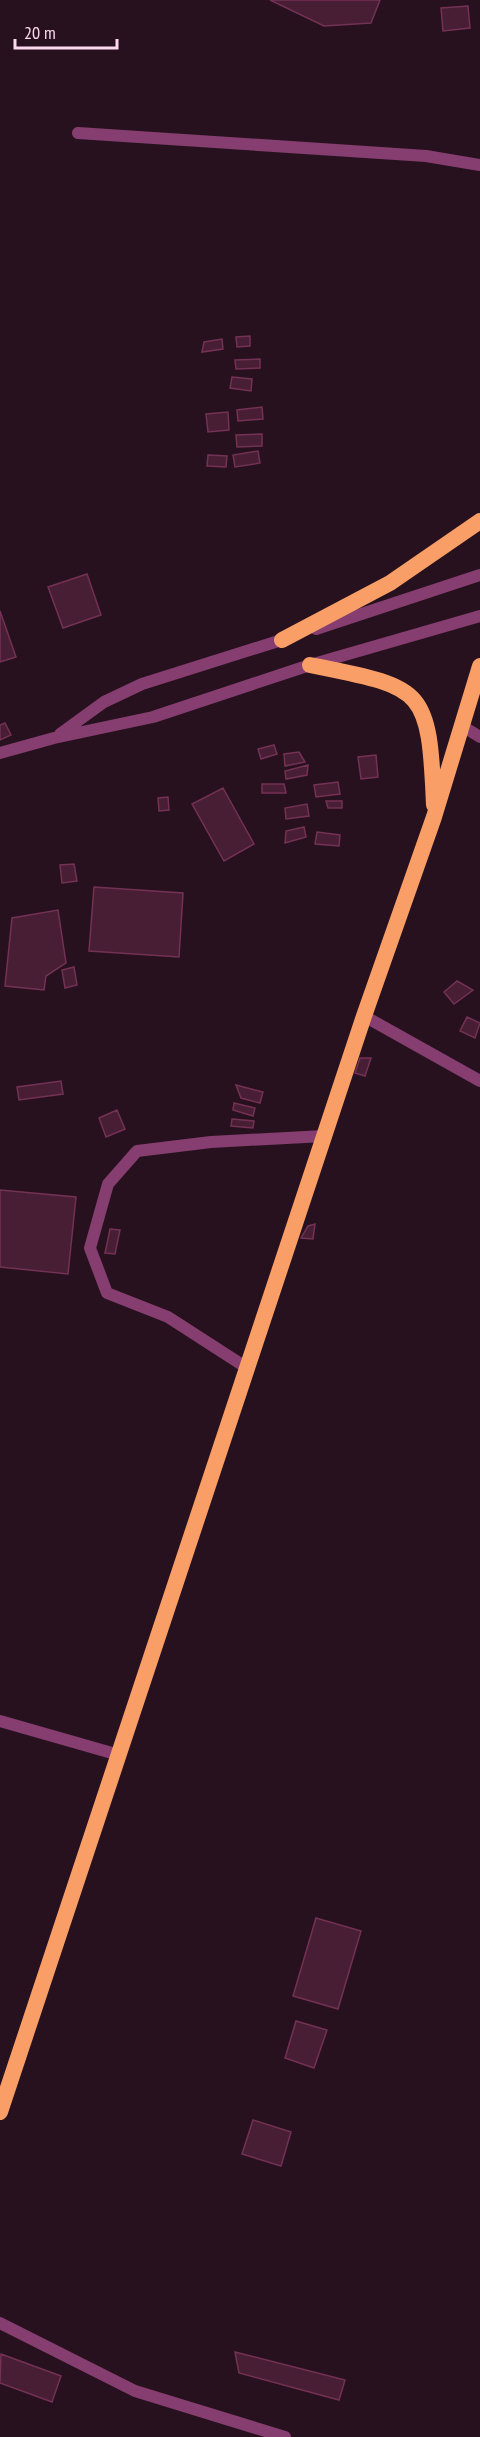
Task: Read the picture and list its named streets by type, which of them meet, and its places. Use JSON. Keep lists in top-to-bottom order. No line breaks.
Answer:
{"scale_bar":"20 m"}
